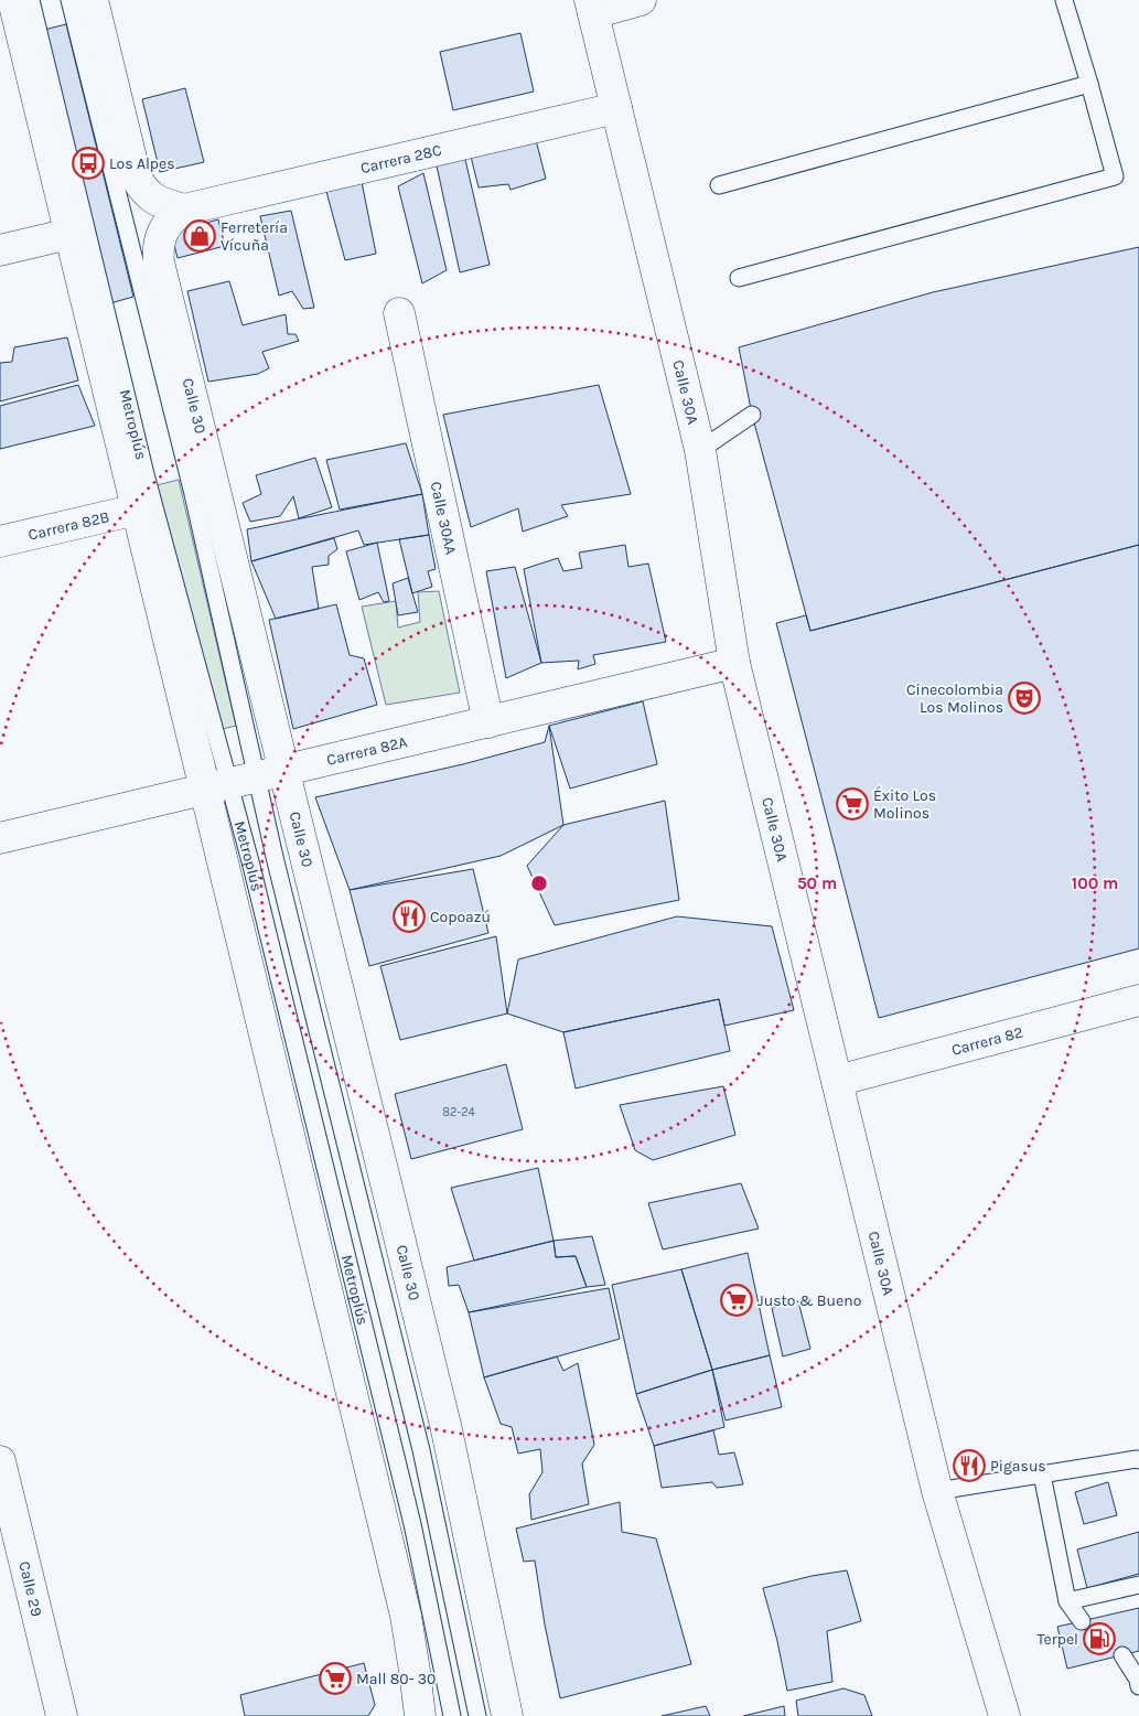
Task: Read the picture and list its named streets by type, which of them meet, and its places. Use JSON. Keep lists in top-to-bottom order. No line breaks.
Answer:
{"streets":{"street":["Carrera 28C","Calle 30A","Calle 30","Calle 30AA","Carrera 82B","Carrera 82A","Carrera 82","Calle 29"],"lane":["Metroplús"]},"crossings":[["Carrera 28C","Calle 30A"],["Carrera 28C","Calle 30"],["Calle 30A","Carrera 82A"],["Calle 30A","Carrera 82"],["Calle 30","Metroplús"],["Calle 30","Carrera 82B"],["Calle 30","Carrera 82A"],["Metroplús","Carrera 82A"],["Calle 30AA","Carrera 82A"]],"places":{"bus stop":["Los Alpes"],"shop":["Ferretería Vícuña"],"theatre":["Cinecolombia Los Molinos"],"supermarket":["Éxito Los Molinos","Justo & Bueno","Mall 80- 30"],"restaurant":["Copoazú","Pigasus"],"fuel station":["Terpel"]},"house_numbers":["82-24"],"rings":["50 m","100 m"]}
